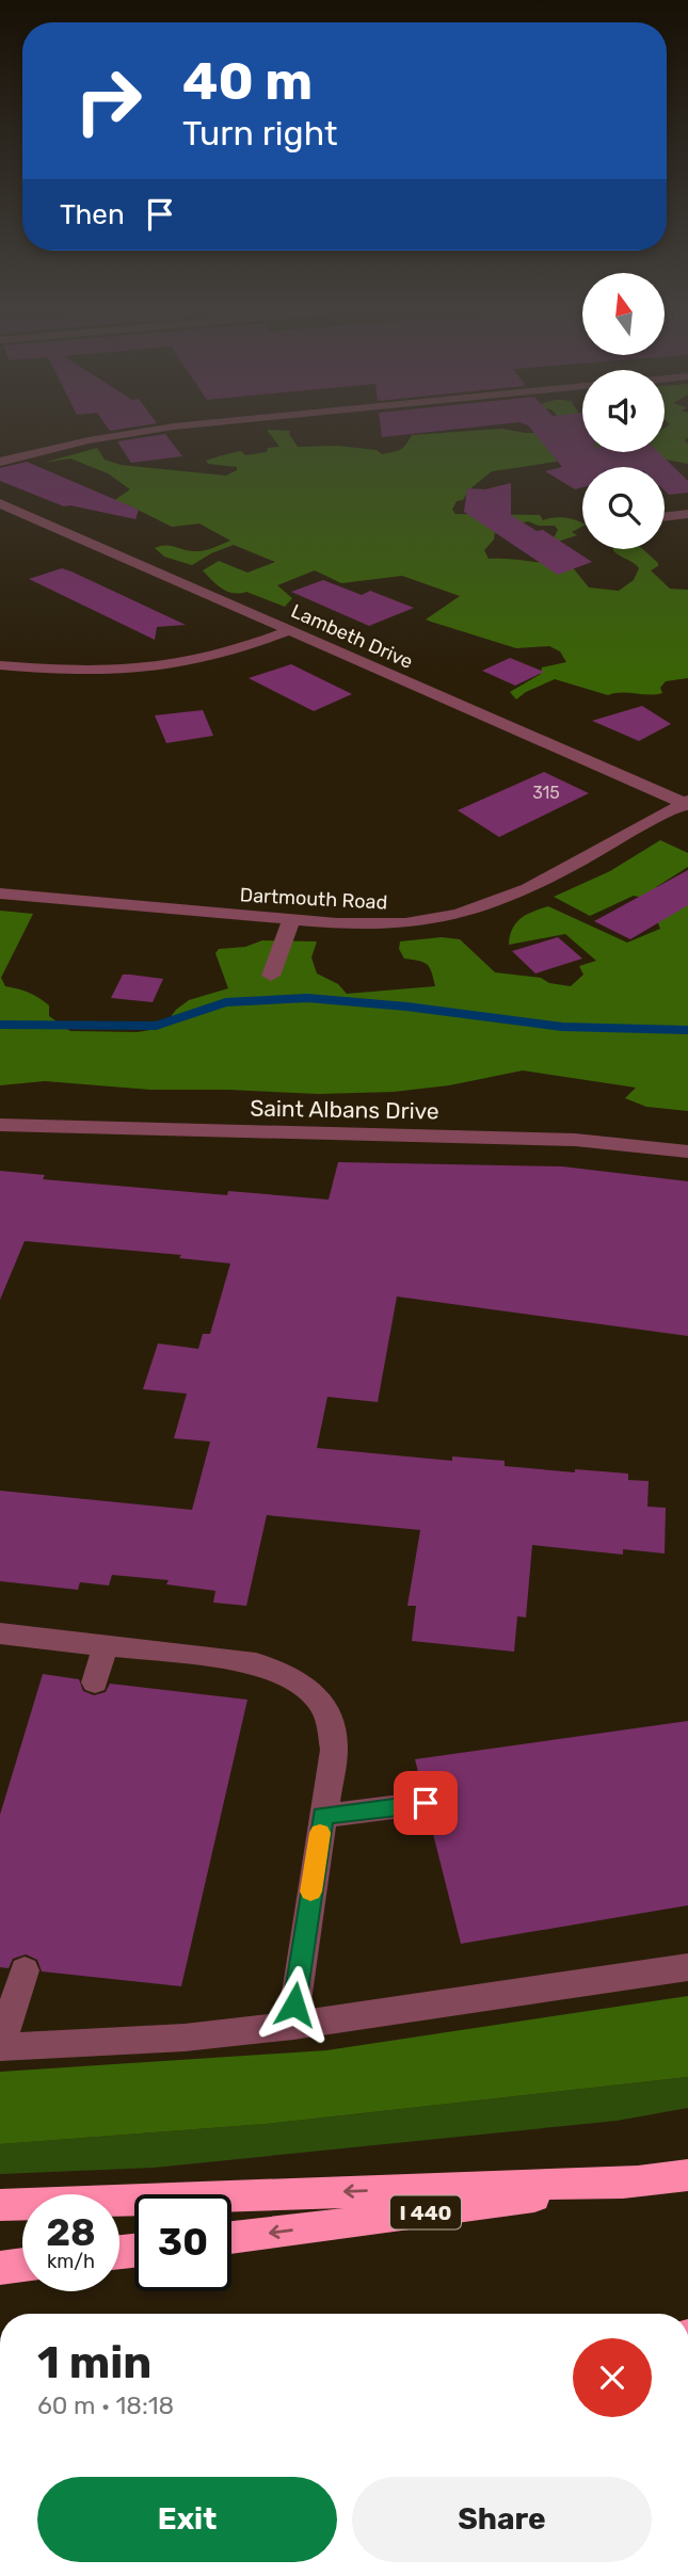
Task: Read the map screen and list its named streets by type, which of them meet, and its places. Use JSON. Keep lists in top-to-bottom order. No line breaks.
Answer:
{"streets":{"highway":["I 440"],"street":["Lambeth Drive","Dartmouth Road","Saint Albans Drive"]},"crossings":[["Lambeth Drive","Dartmouth Road"]],"house_numbers":["315"],"north":"top","page":{"turn":["40 m","Turn right"],"then":"Then","speed":"28 km/h","limit":"30","heading":["1 min","60 m · 18:18"],"buttons":["Exit","Share"]}}
